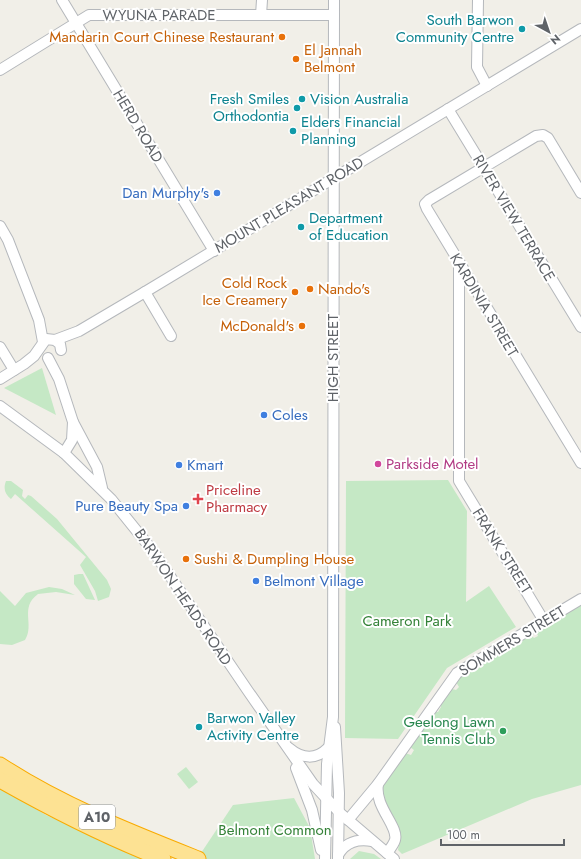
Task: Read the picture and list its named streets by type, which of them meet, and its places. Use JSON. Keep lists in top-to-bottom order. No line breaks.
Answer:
{"streets":{"highway":["A10"],"street":["WYUNA PARADE","HERD ROAD","MOUNT PLEASANT ROAD","RIVER VIEW TERRACE","KARDINIA STREET","HIGH STREET","FRANK STREET","BARWON HEADS ROAD","SOMMERS STREET"]},"crossings":[["WYUNA PARADE","HERD ROAD"],["WYUNA PARADE","HIGH STREET"],["HERD ROAD","MOUNT PLEASANT ROAD"],["MOUNT PLEASANT ROAD","RIVER VIEW TERRACE"],["MOUNT PLEASANT ROAD","HIGH STREET"],["RIVER VIEW TERRACE","KARDINIA STREET"],["KARDINIA STREET","FRANK STREET"],["HIGH STREET","BARWON HEADS ROAD"],["FRANK STREET","SOMMERS STREET"],["BARWON HEADS ROAD","SOMMERS STREET"]],"parks":["Cameron Park","Belmont Common"],"places":{"other":["South Barwon Community Centre","Mandarin Court Chinese Restaurant","El Jannah Belmont","Vision Australia","Fresh Smiles Orthodontia","Elders Financial Planning","Dan Murphy's","Department of Education","Nando's","Cold Rock Ice Creamery","McDonald's","Coles","Parkside Motel","Kmart","Pure Beauty Spa","Sushi & Dumpling House","Belmont Village","Barwon Valley Activity Centre","Geelong Lawn Tennis Club"],"health":["Priceline Pharmacy"]},"scale_bar":"100 m","north":"bottom right"}
